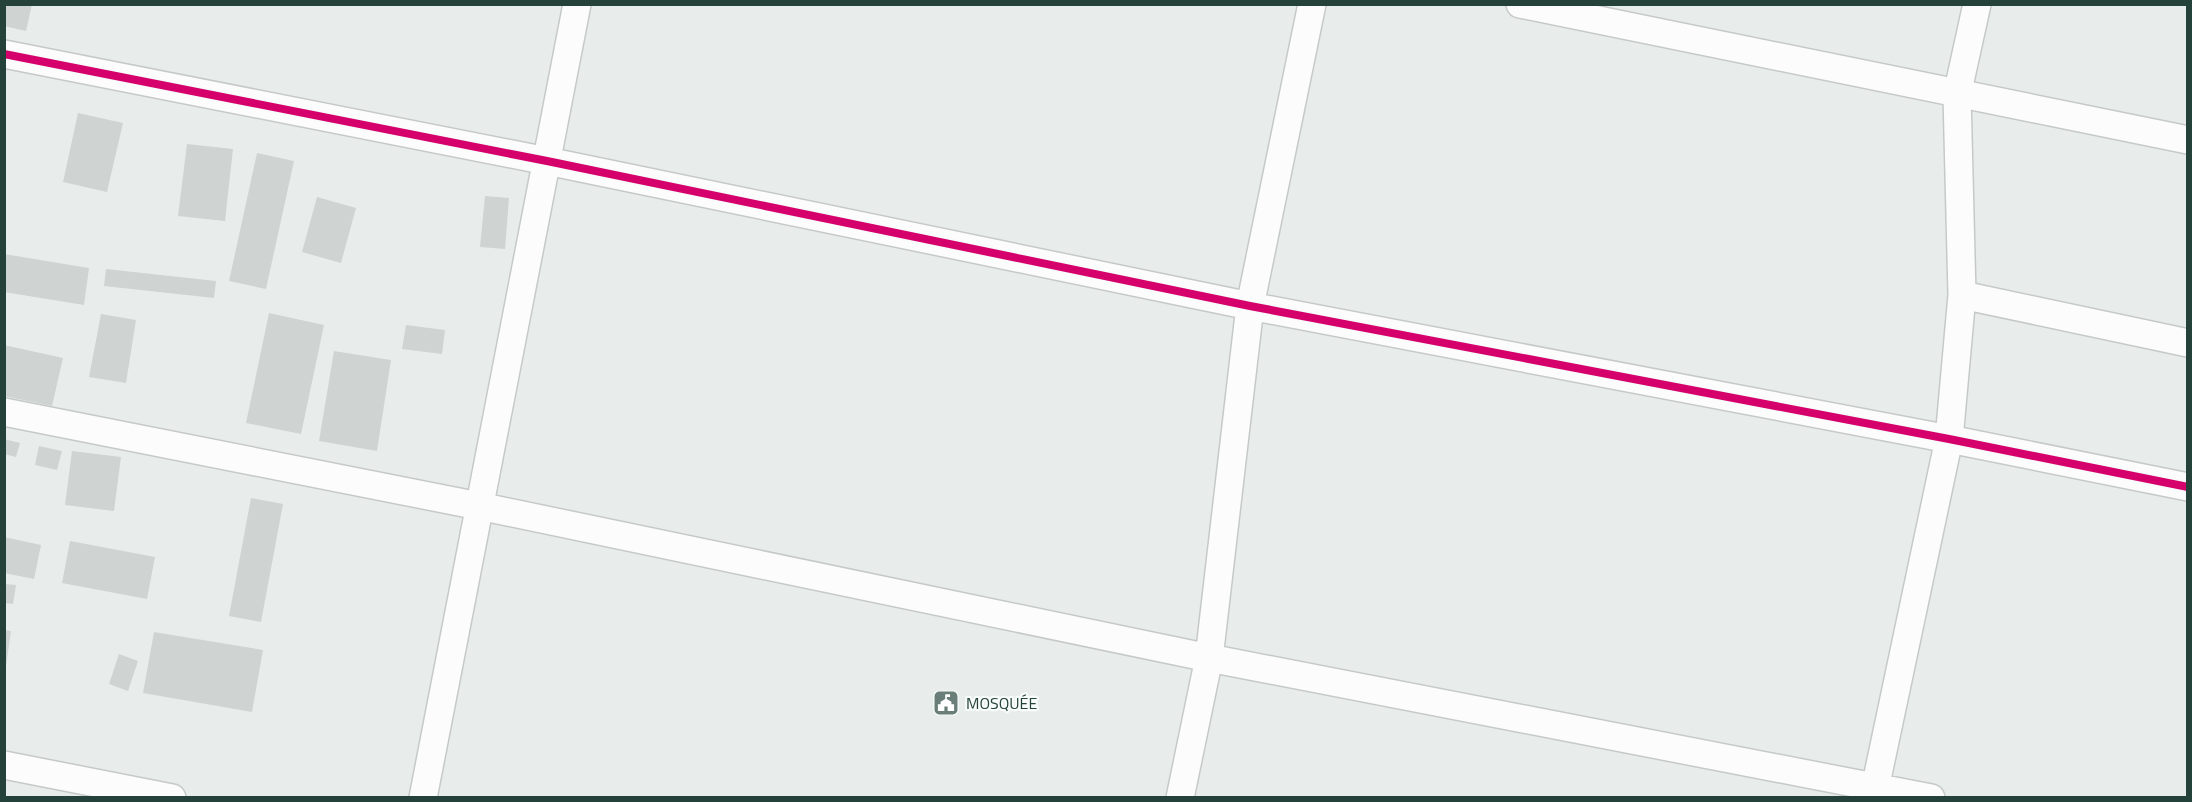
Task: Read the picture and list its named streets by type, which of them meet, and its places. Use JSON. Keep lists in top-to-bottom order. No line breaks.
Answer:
{"places":{"public building":["MOSQUÉE"]}}
